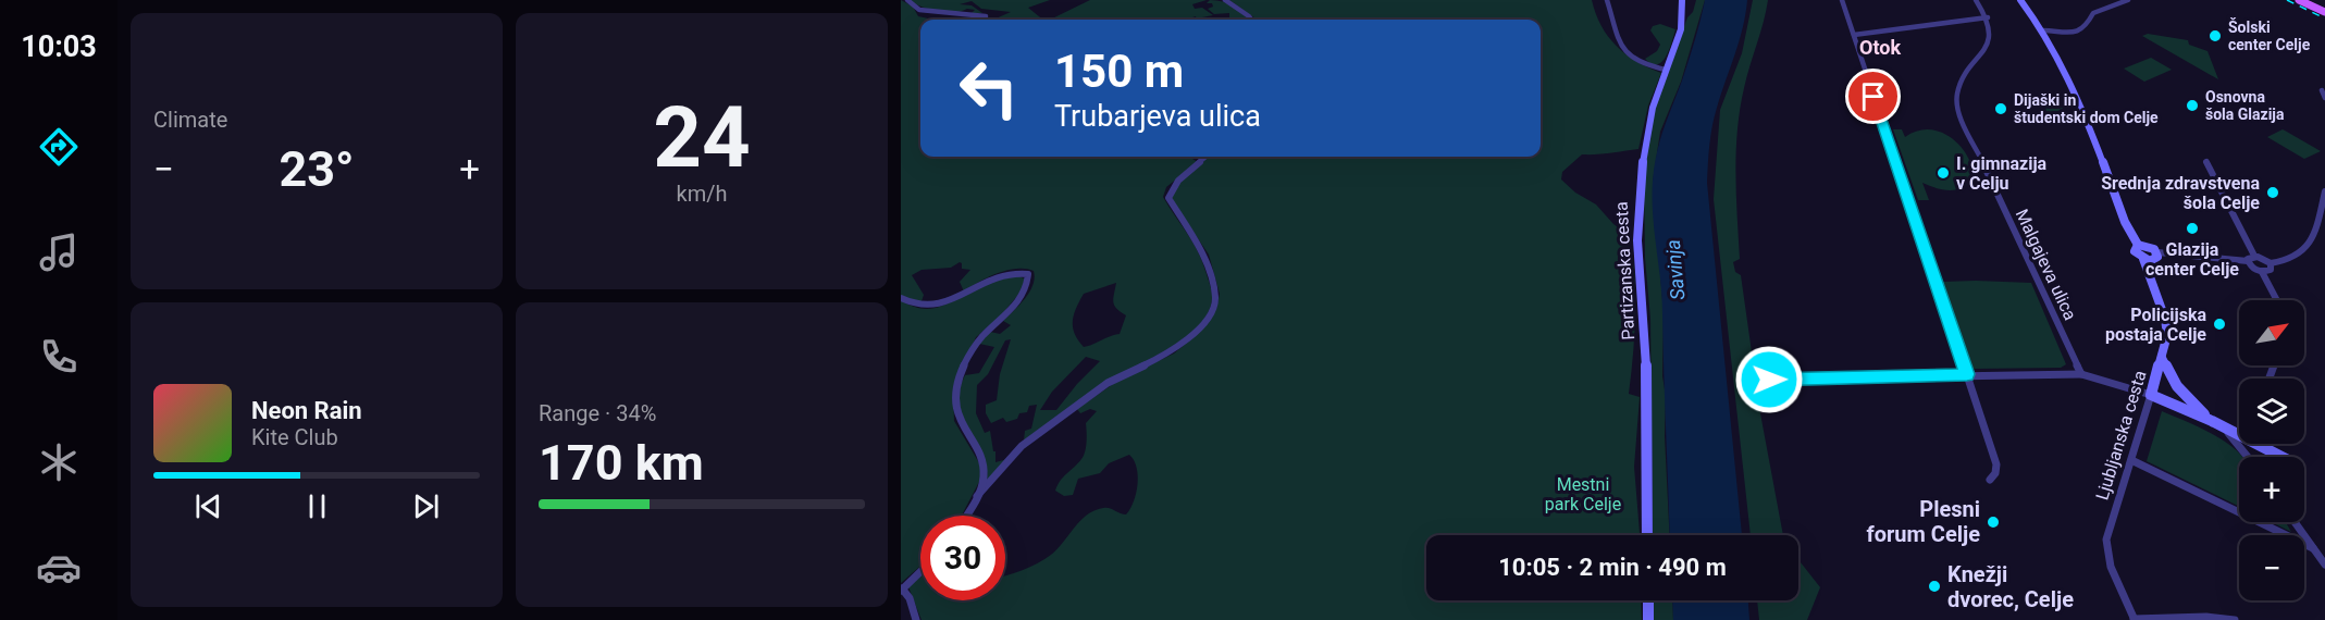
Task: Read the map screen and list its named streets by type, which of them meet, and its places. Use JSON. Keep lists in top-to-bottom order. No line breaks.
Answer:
{"streets":{"street":["Malgajeva ulica","Partizanska cesta","Ljubljanska cesta"]},"districts":["Otok"],"water":["Savinja"],"parks":["Mestni park Celje"],"places":["Šolski center Celje","Osnovna šola Glazija","Dijaški in študentski dom Celje","I. gimnazija v Celju","Srednja zdravstvena šola Celje","Glazija center Celje","Policijska postaja Celje","Plesni forum Celje","Knežji dvorec, Celje"],"north":"top right","page":{"tabs":"10:03","tile":["Climate",["24","km/h"],["Range · 34%","170 km"]],"turn":["150 m","Trubarjeva ulica"],"heat":["−","23°","+"],"map_buttons":["+","−"],"song":["Neon Rain","Kite Club"],"limit":"30","trip":"10:05 · 2 min · 490 m"}}
